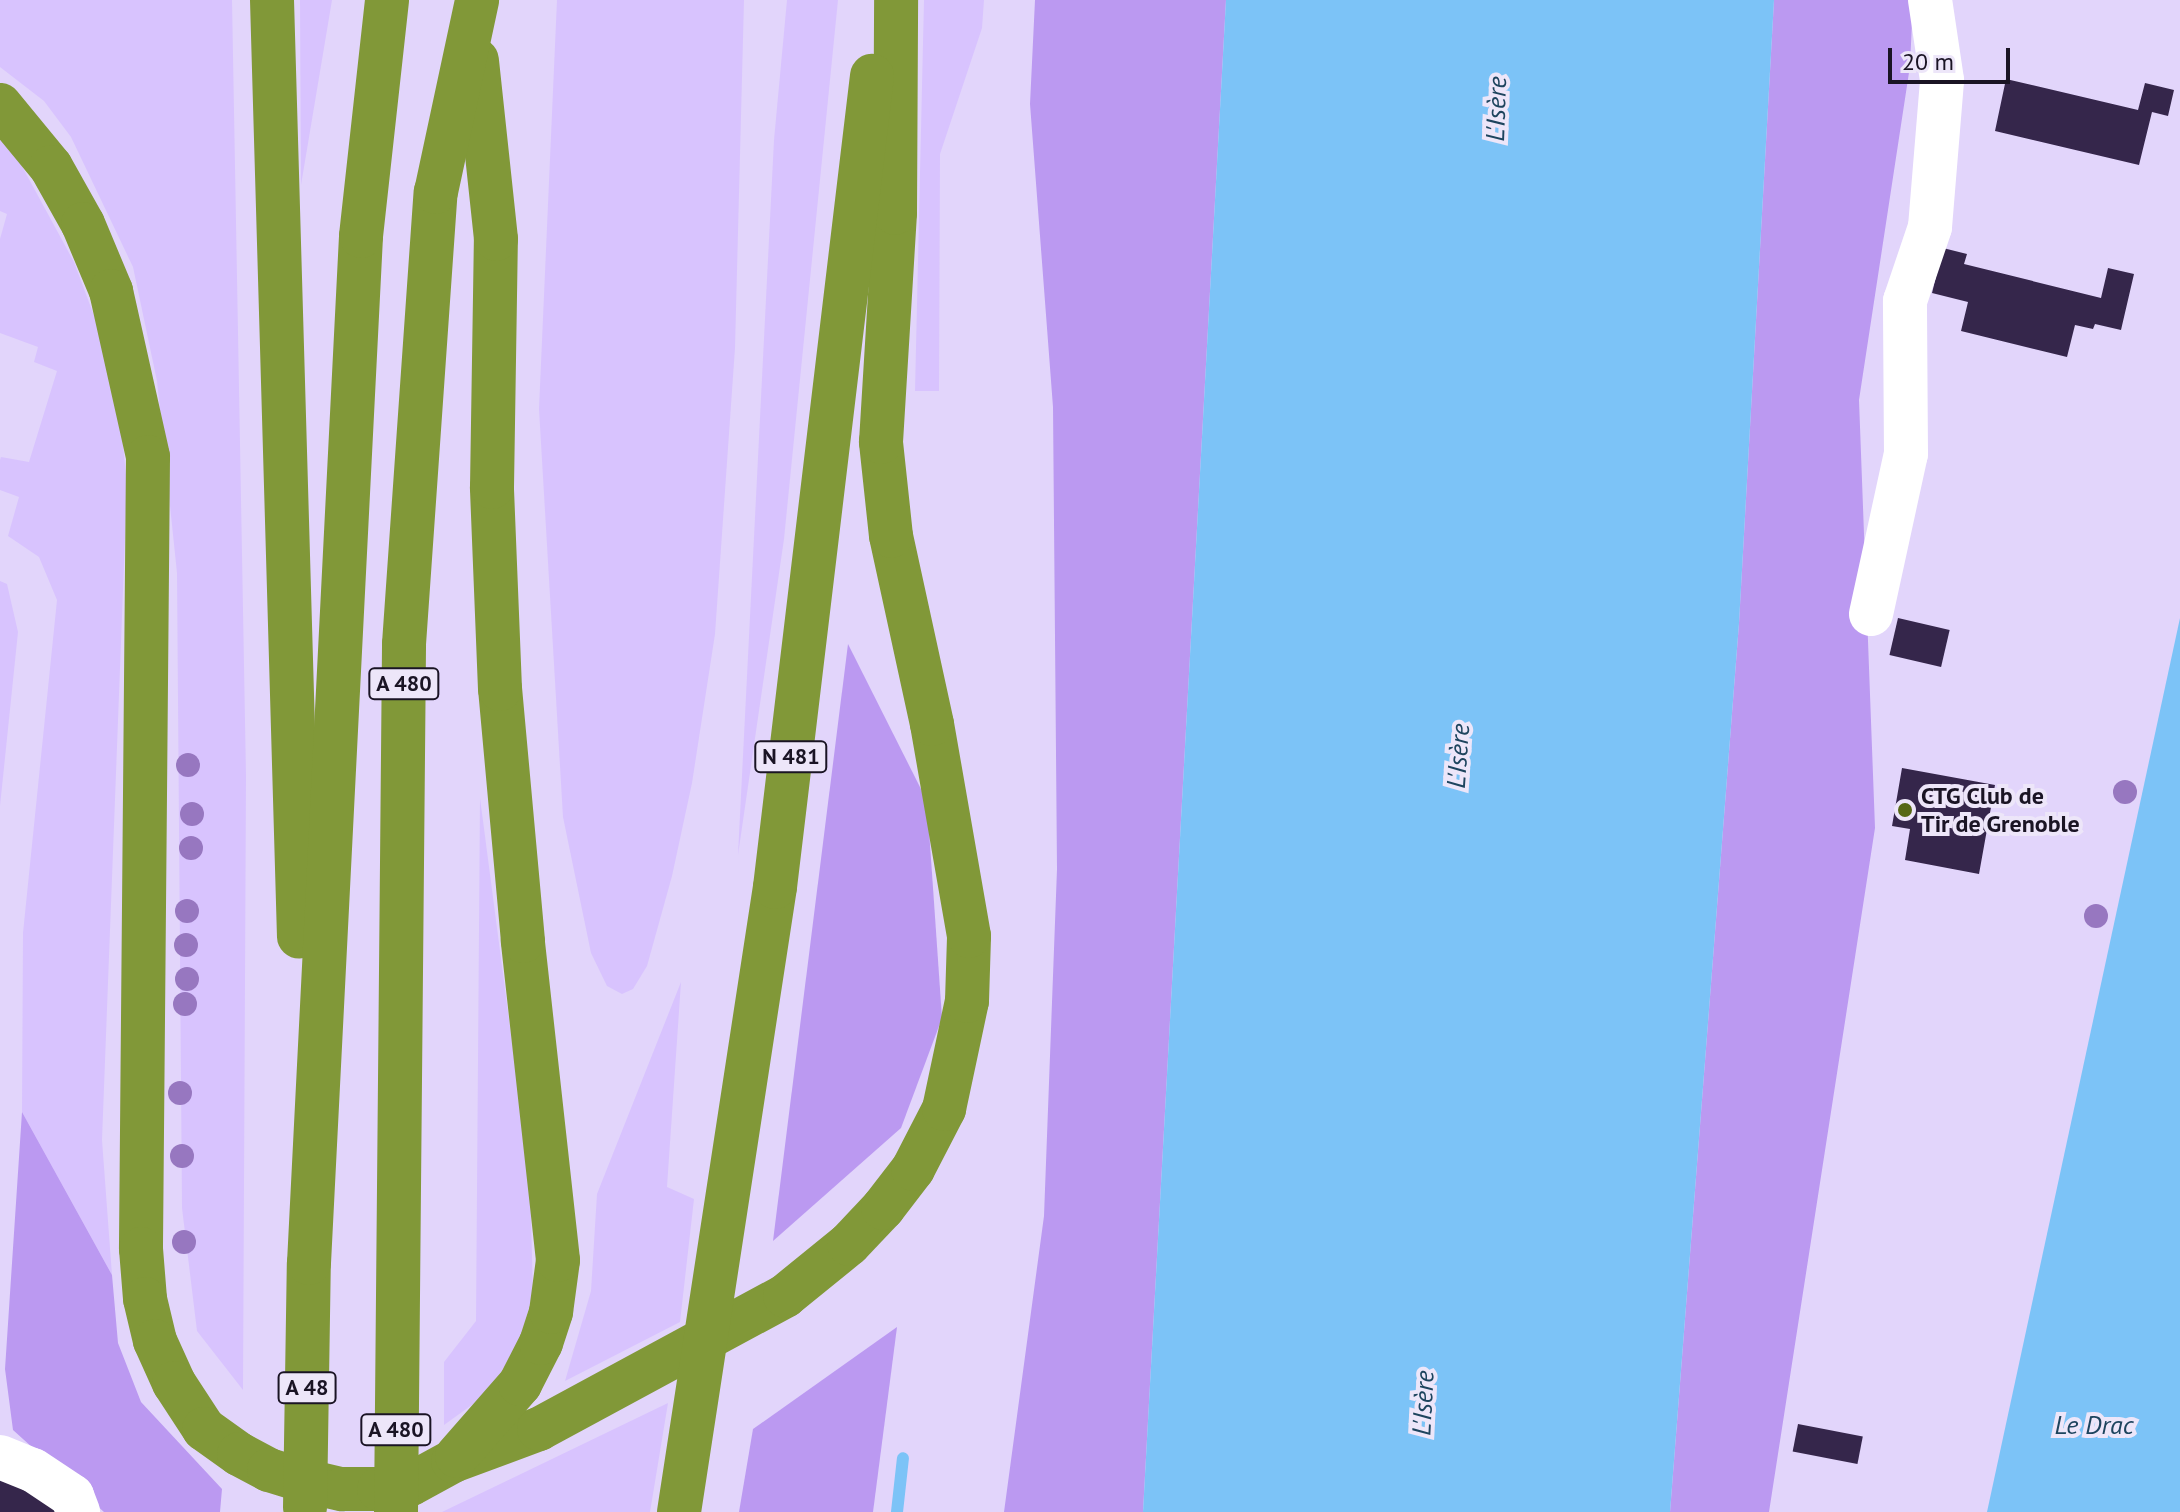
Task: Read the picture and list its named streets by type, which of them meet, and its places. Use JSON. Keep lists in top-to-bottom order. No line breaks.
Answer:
{"streets":{"highway":["A 480","N 481","A 48"]},"crossings":[["A 480","A 48"]],"water":["L'Isère","Le Drac"],"places":["CTG Club de Tir de Grenoble"],"scale_bar":"20 m"}
